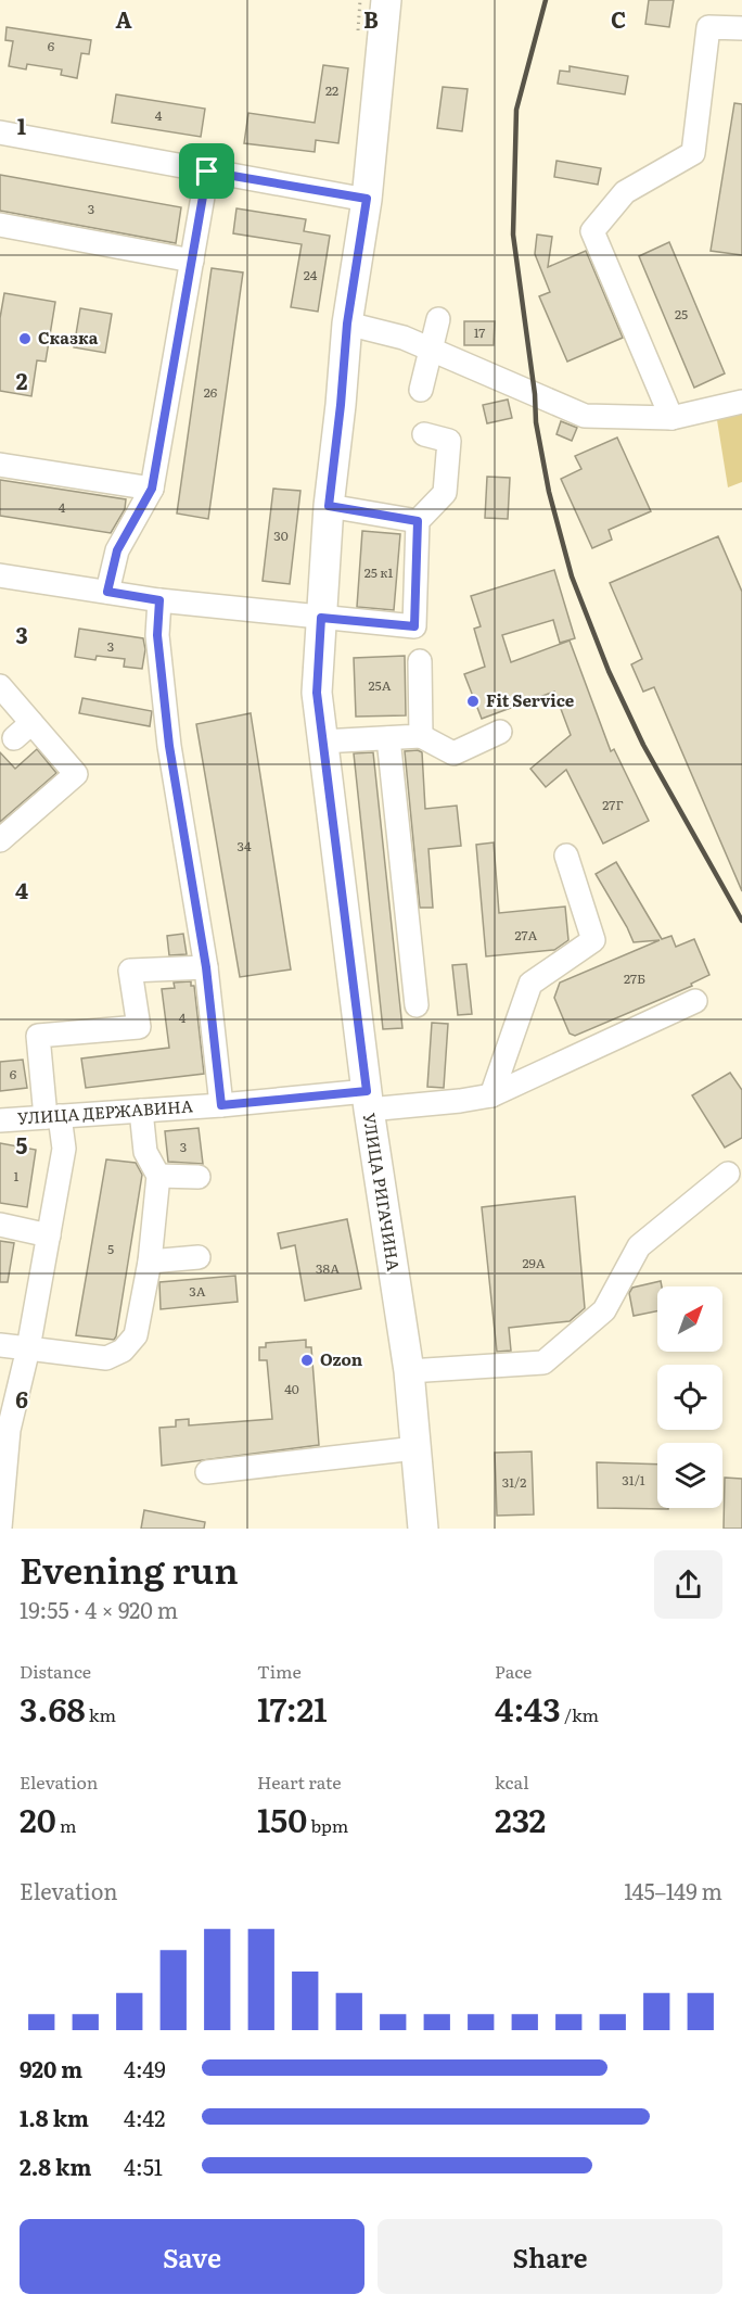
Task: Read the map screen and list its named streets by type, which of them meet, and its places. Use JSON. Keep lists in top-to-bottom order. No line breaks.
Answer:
{"streets":{"main road":["УЛИЦА РИГАЧИНА"],"street":["УЛИЦА ДЕРЖАВИНА"]},"crossings":[["УЛИЦА ДЕРЖАВИНА","УЛИЦА РИГАЧИНА"]],"places":["Сказка","Fit Service","Ozon"],"house_numbers":["6","22","4","3","24","25","17","26","4","30","25 к1","3","25А","27Г","34","27А","27Б","4","6","3","1","5","29А","38А","3А","40","31/1","31/2"],"north":"top right","page":{"heading":["Evening run","19:55 · 4 × 920 m"],"stats":[["Distance","3.68 km"],["Time","17:21"],["Pace","4:43 /km"],["Elevation","20 m"],["Heart rate","150 bpm"],["kcal","232"]],"chart":["Elevation","145–149 m"],"list":[{"name":"920 m","note":"4:49"},{"name":"1.8 km","note":"4:42"},{"name":"2.8 km","note":"4:51"}],"buttons":["Save","Share"]},"grid":{"columns":["A","B","C"],"rows":["1","2","3","4","5","6"]}}
